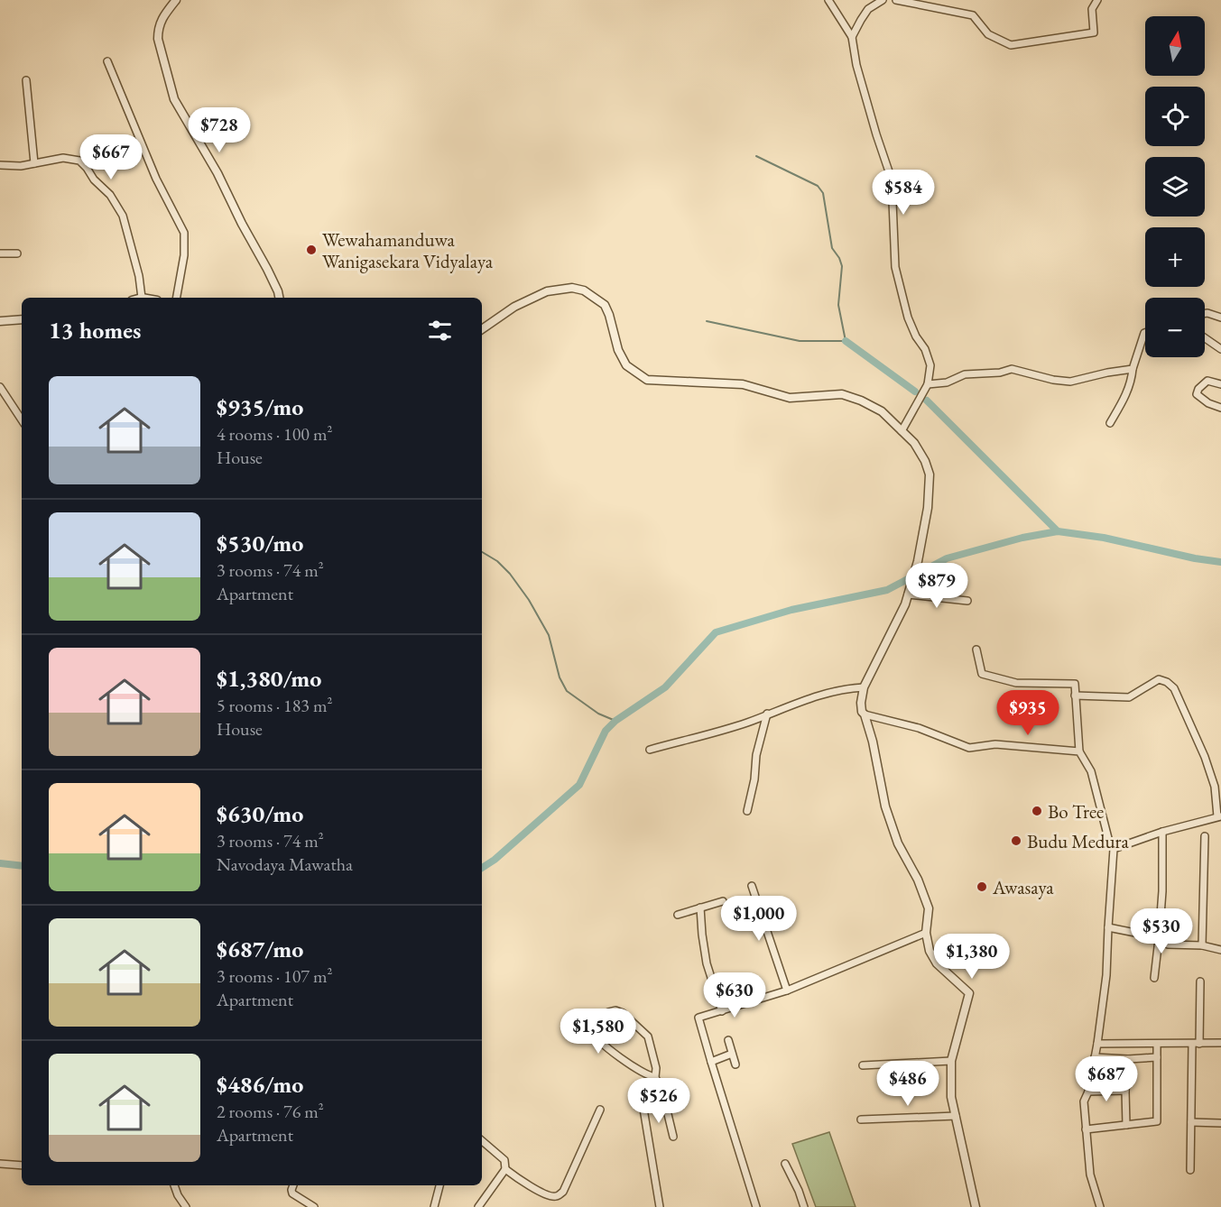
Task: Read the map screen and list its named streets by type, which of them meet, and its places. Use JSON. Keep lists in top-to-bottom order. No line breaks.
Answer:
{"places":["Wewahamanduwa Wanigasekara Vidyalaya","Bo Tree","Budu Medura","Awasaya"],"north":"top","page":{"map_buttons":["+","−"],"price":["$728","$667","$584","$879","$935","$1,000","$530","$1,380","$630","$1,580","$687","$486","$526"],"heading":"13 homes","list":[{"name":"$935/mo","note":"4 rooms · 100 m² · House"},{"name":"$530/mo","note":"3 rooms · 74 m² · Apartment"},{"name":"$1,380/mo","note":"5 rooms · 183 m² · House"},{"name":"$630/mo","note":"3 rooms · 74 m² · Navodaya Mawatha"},{"name":"$687/mo","note":"3 rooms · 107 m² · Apartment"},{"name":"$486/mo","note":"2 rooms · 76 m² · Apartment"}]}}
